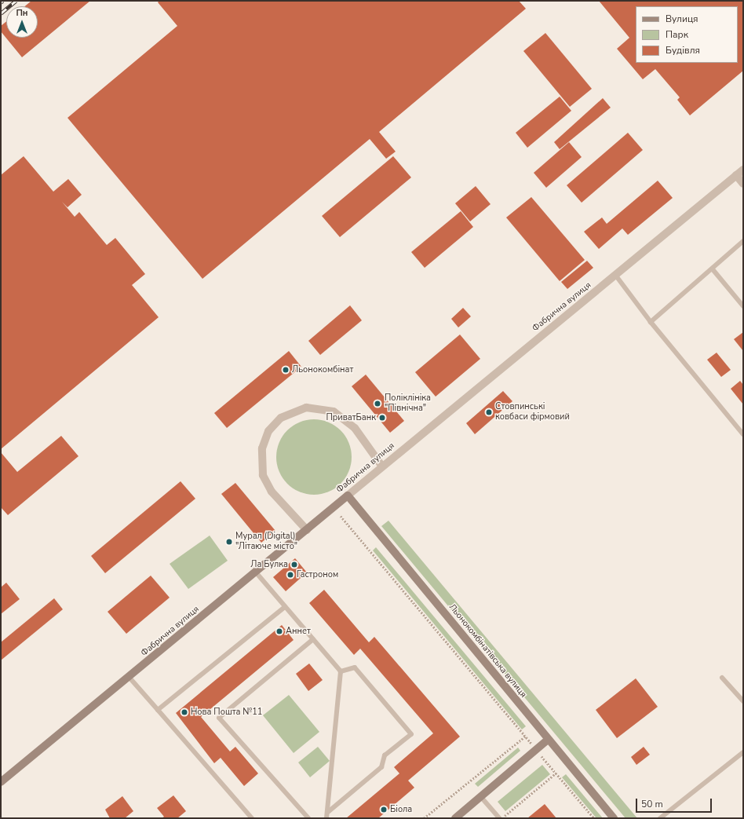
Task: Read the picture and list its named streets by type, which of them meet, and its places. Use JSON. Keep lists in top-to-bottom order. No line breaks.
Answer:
{"streets":{"street":["Фабрична вулиця","Льонокомбінатівська вулиця"]},"crossings":[["Фабрична вулиця","Льонокомбінатівська вулиця"]],"places":["Льонокомбінат","Поліклініка \"Північна\"","Стовпинські ковбаси фірмовий","ПриватБанк","Мурал (Digital) \"Літаюче місто\"","Ла Булка","Гастроном","Аннет","Нова Пошта №11","Біола"],"legend":["Вулиця","Парк","Будівля"],"scale_bar":"50 m","north":"top"}
